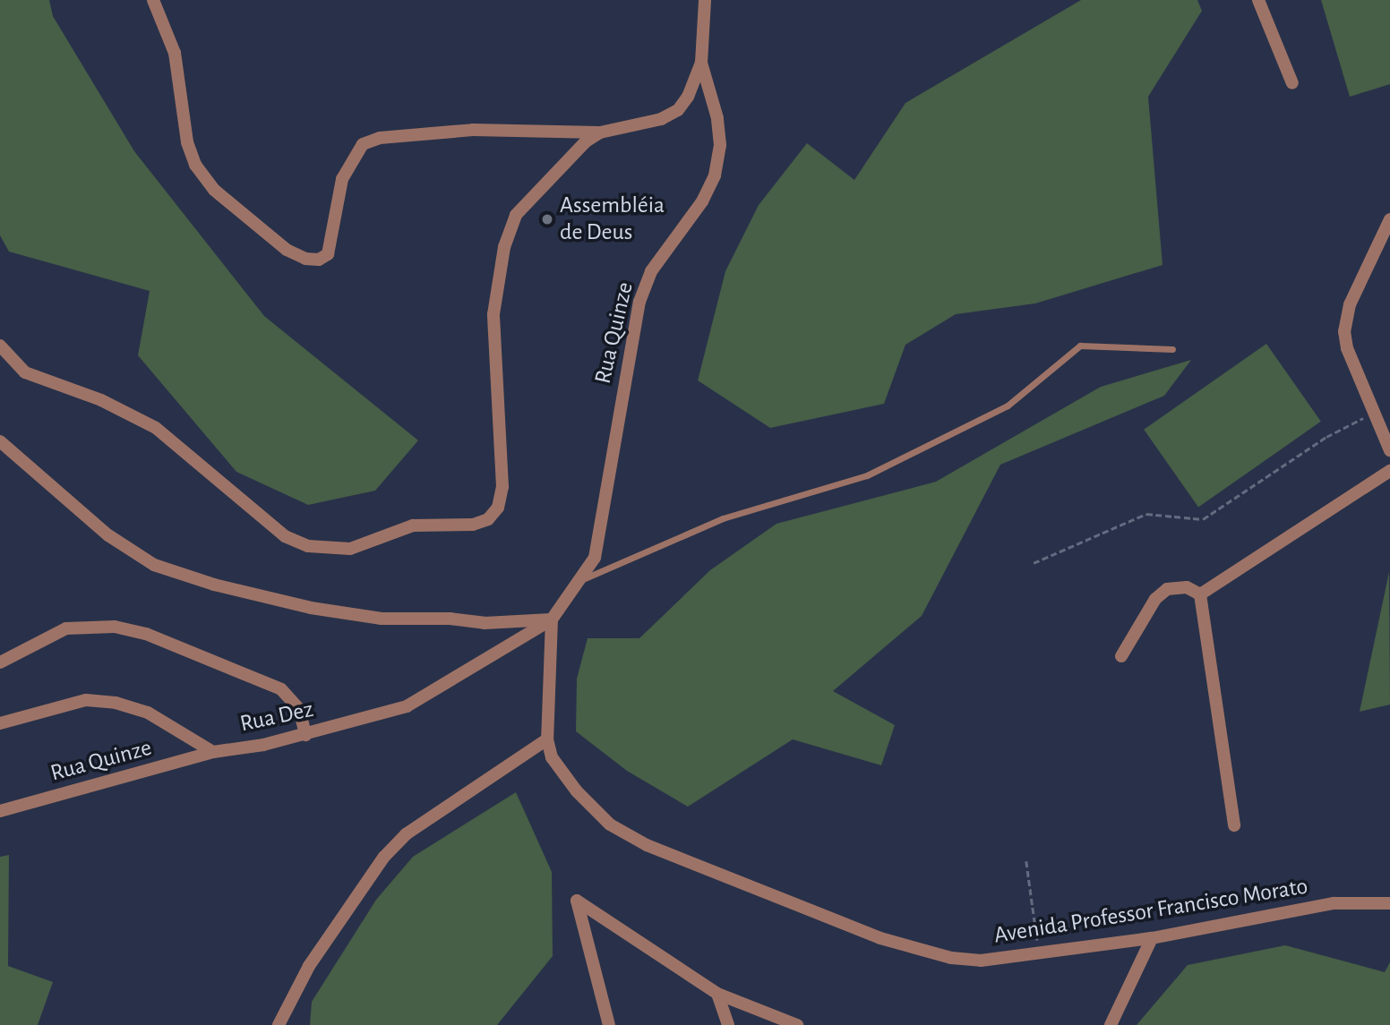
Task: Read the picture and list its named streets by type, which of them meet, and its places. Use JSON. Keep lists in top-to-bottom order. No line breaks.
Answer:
{"streets":{"street":["Rua Quinze","Rua Dez","Avenida Professor Francisco Morato"]},"crossings":[["Rua Quinze","Rua Dez"],["Rua Quinze","Avenida Professor Francisco Morato"],["Rua Dez","Avenida Professor Francisco Morato"]],"places":["Assembléia de Deus"]}
